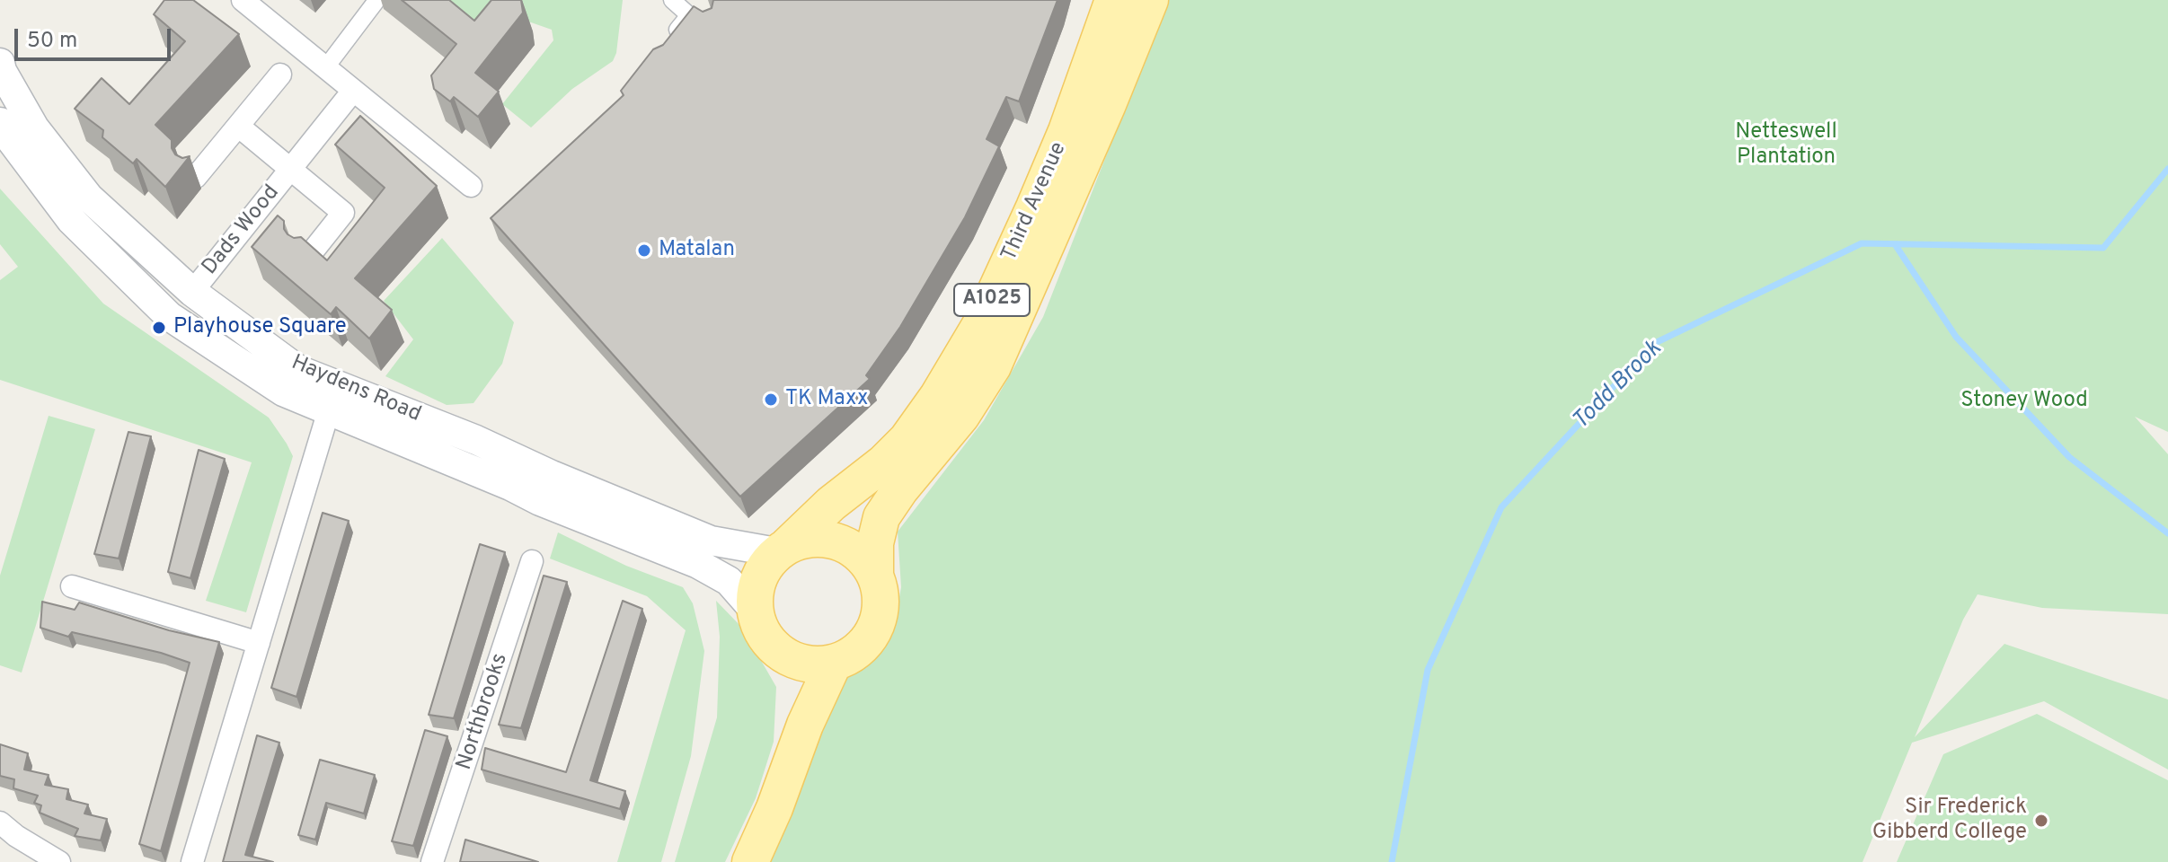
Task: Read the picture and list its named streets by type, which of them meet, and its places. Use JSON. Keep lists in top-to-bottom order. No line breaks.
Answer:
{"streets":{"main road":["Third Avenue","A1025"],"street":["Dads Wood","Haydens Road","Northbrooks"]},"crossings":[["Third Avenue","A1025"],["Third Avenue","Haydens Road"],["Dads Wood","Haydens Road"],["A1025","Haydens Road"]],"water":["Todd Brook"],"parks":["Netteswell Plantation","Stoney Wood"],"places":["Matalan","Playhouse Square","TK Maxx","Sir Frederick Gibberd College"],"scale_bar":"50 m"}
